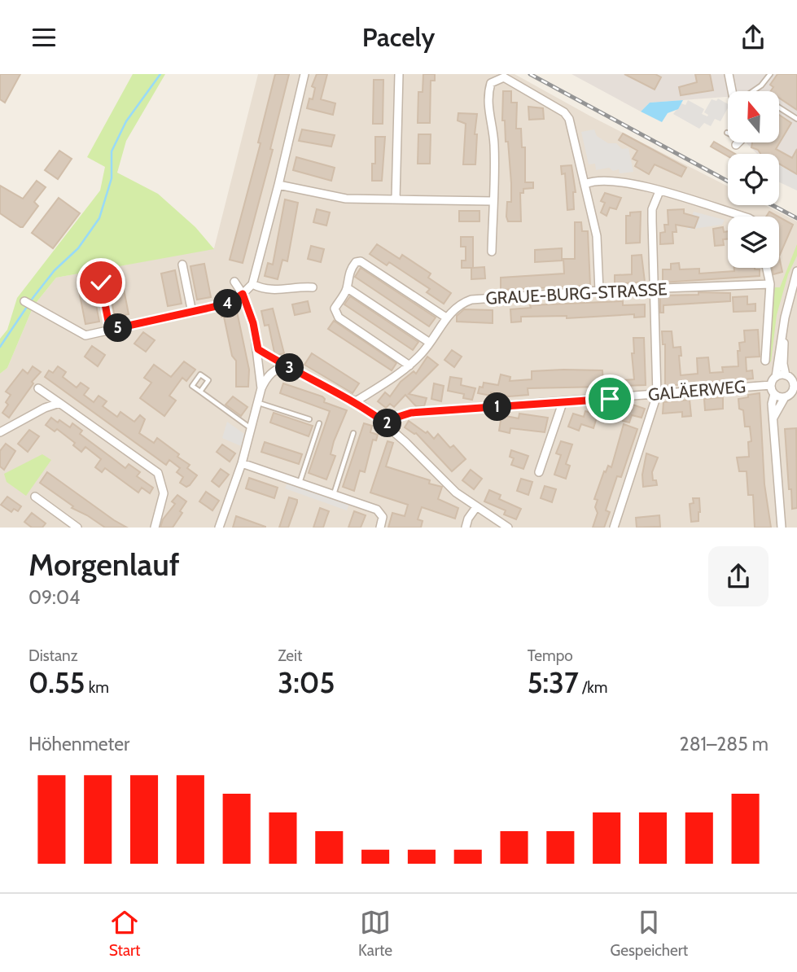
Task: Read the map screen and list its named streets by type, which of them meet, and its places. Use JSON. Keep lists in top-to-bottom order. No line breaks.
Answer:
{"streets":{"street":["GRAUE-BURG-STRASSE","GALÄERWEG"]},"north":"top","page":{"header":"Pacely","pins":["4","5","3","1","2"],"heading":["Morgenlauf","09:04"],"stats":[["Distanz","0.55 km"],["Zeit","3:05"],["Tempo","5:37 /km"]],"chart":["Höhenmeter","281–285 m"],"tabs":["Start","Karte","Gespeichert"]}}
